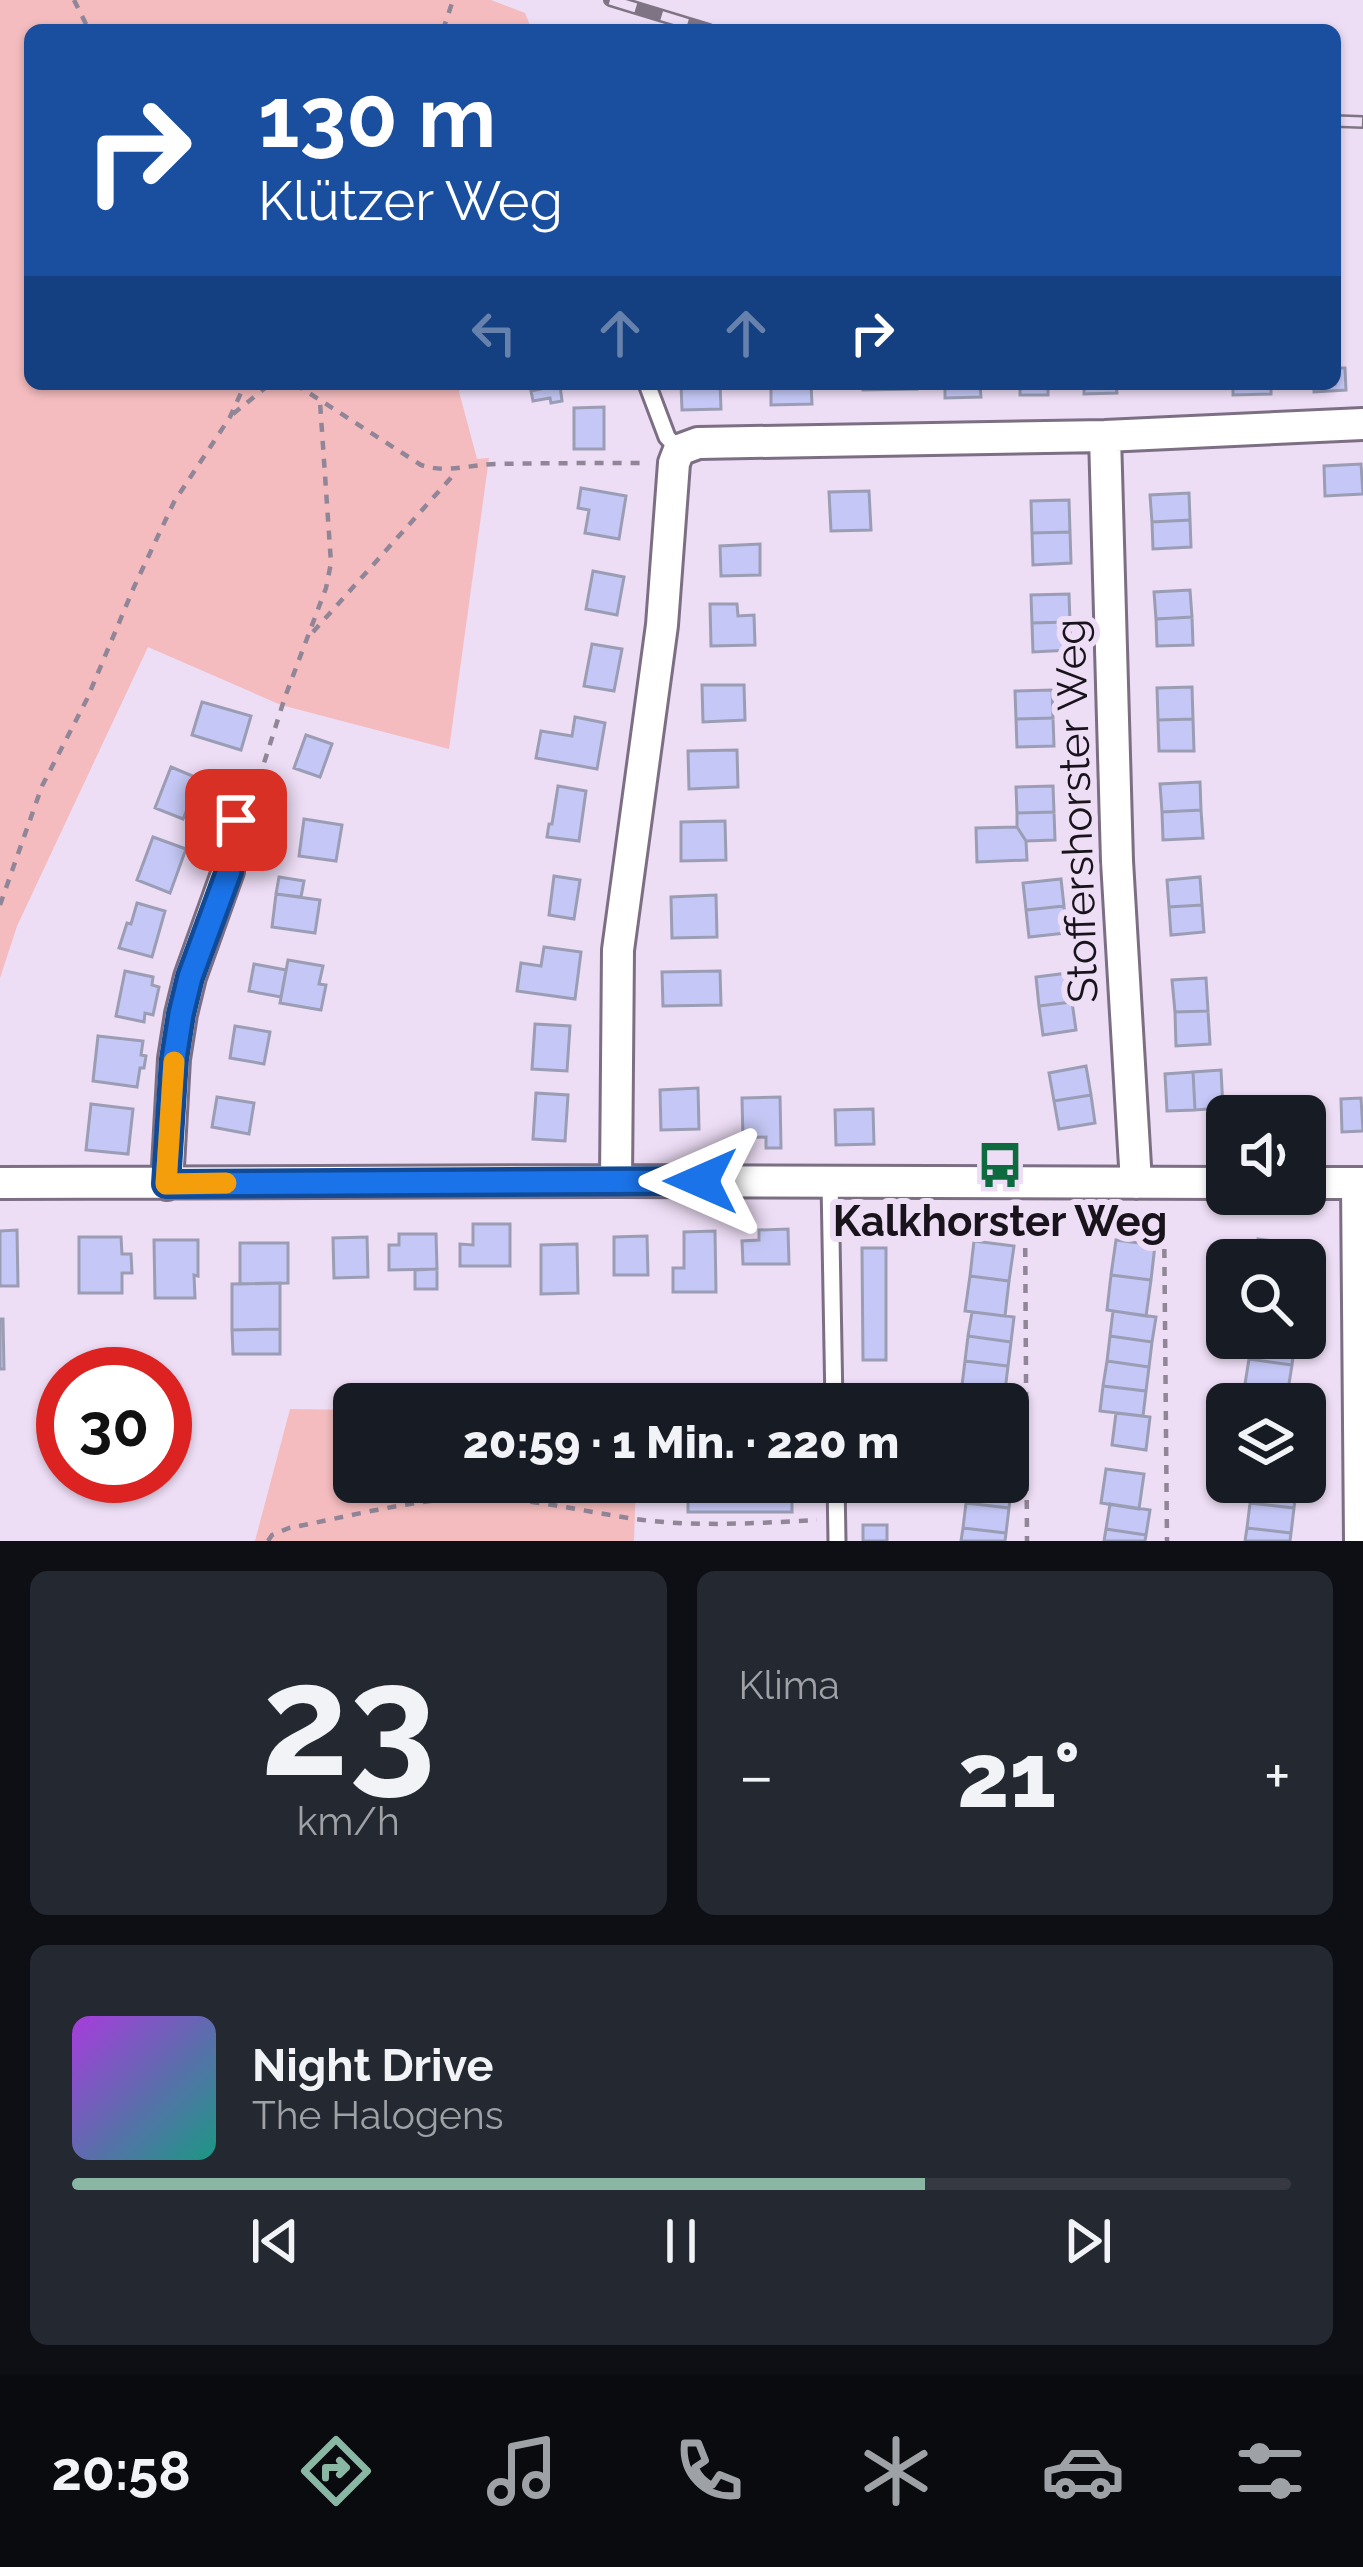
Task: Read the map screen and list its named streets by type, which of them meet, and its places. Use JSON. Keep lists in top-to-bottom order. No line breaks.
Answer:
{"streets":{"street":["Stoffershorster Weg"]},"places":{"bus stop":["Kalkhorster Weg"]},"page":{"turn":["130 m","Klützer Weg"],"limit":"30","trip":"20:59 · 1 Min. · 220 m","tile":[["23","km/h"],"Klima"],"heat":["−","21°","+"],"song":["Night Drive","The Halogens"],"tabs":"20:58"}}
